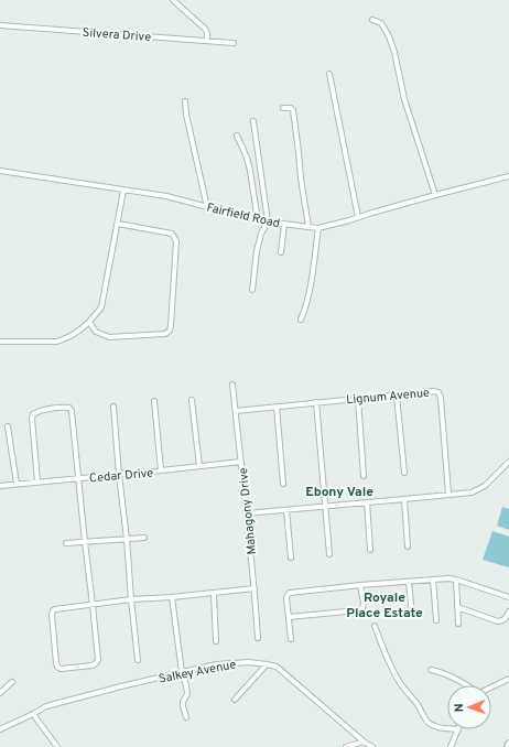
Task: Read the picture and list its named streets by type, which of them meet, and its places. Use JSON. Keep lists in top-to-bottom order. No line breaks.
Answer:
{"streets":{"street":["Silvera Drive","Fairfield Road","Lignum Avenue","Cedar Drive","Mahagony Drive","Salkey Avenue"]},"crossings":[["Lignum Avenue","Mahagony Drive"],["Cedar Drive","Mahagony Drive"]],"districts":["Ebony Vale","Royale Place Estate"],"north":"left"}
